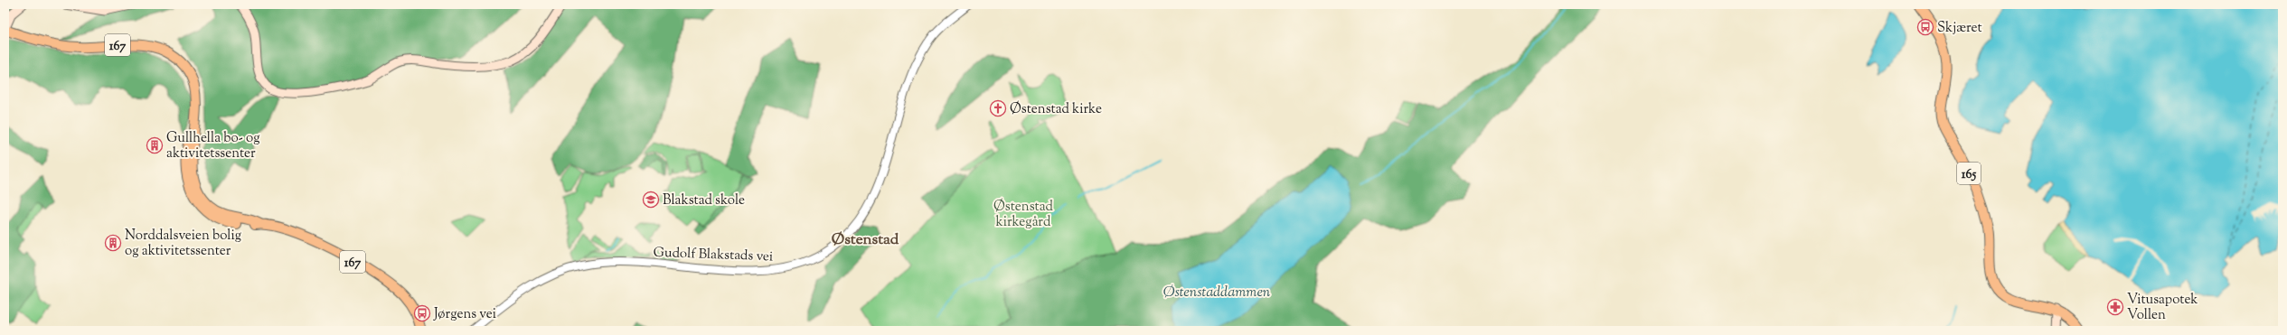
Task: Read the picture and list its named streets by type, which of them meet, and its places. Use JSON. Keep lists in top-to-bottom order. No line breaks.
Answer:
{"streets":{"main road":["167","165"],"street":["Gudolf Blakstads vei"]},"districts":["Østenstad"],"water":["Østenstaddammen"],"parks":["Østenstad kirkegård"],"places":{"bus stop":["Skjæret","Jørgens vei"],"church":["Østenstad kirke"],"building":["Gullhella bo- og aktivitetssenter","Norddalsveien bolig og aktivitetssenter"],"school or university":["Blakstad skole"],"pharmacy":["Vitusapotek Vollen"]}}
